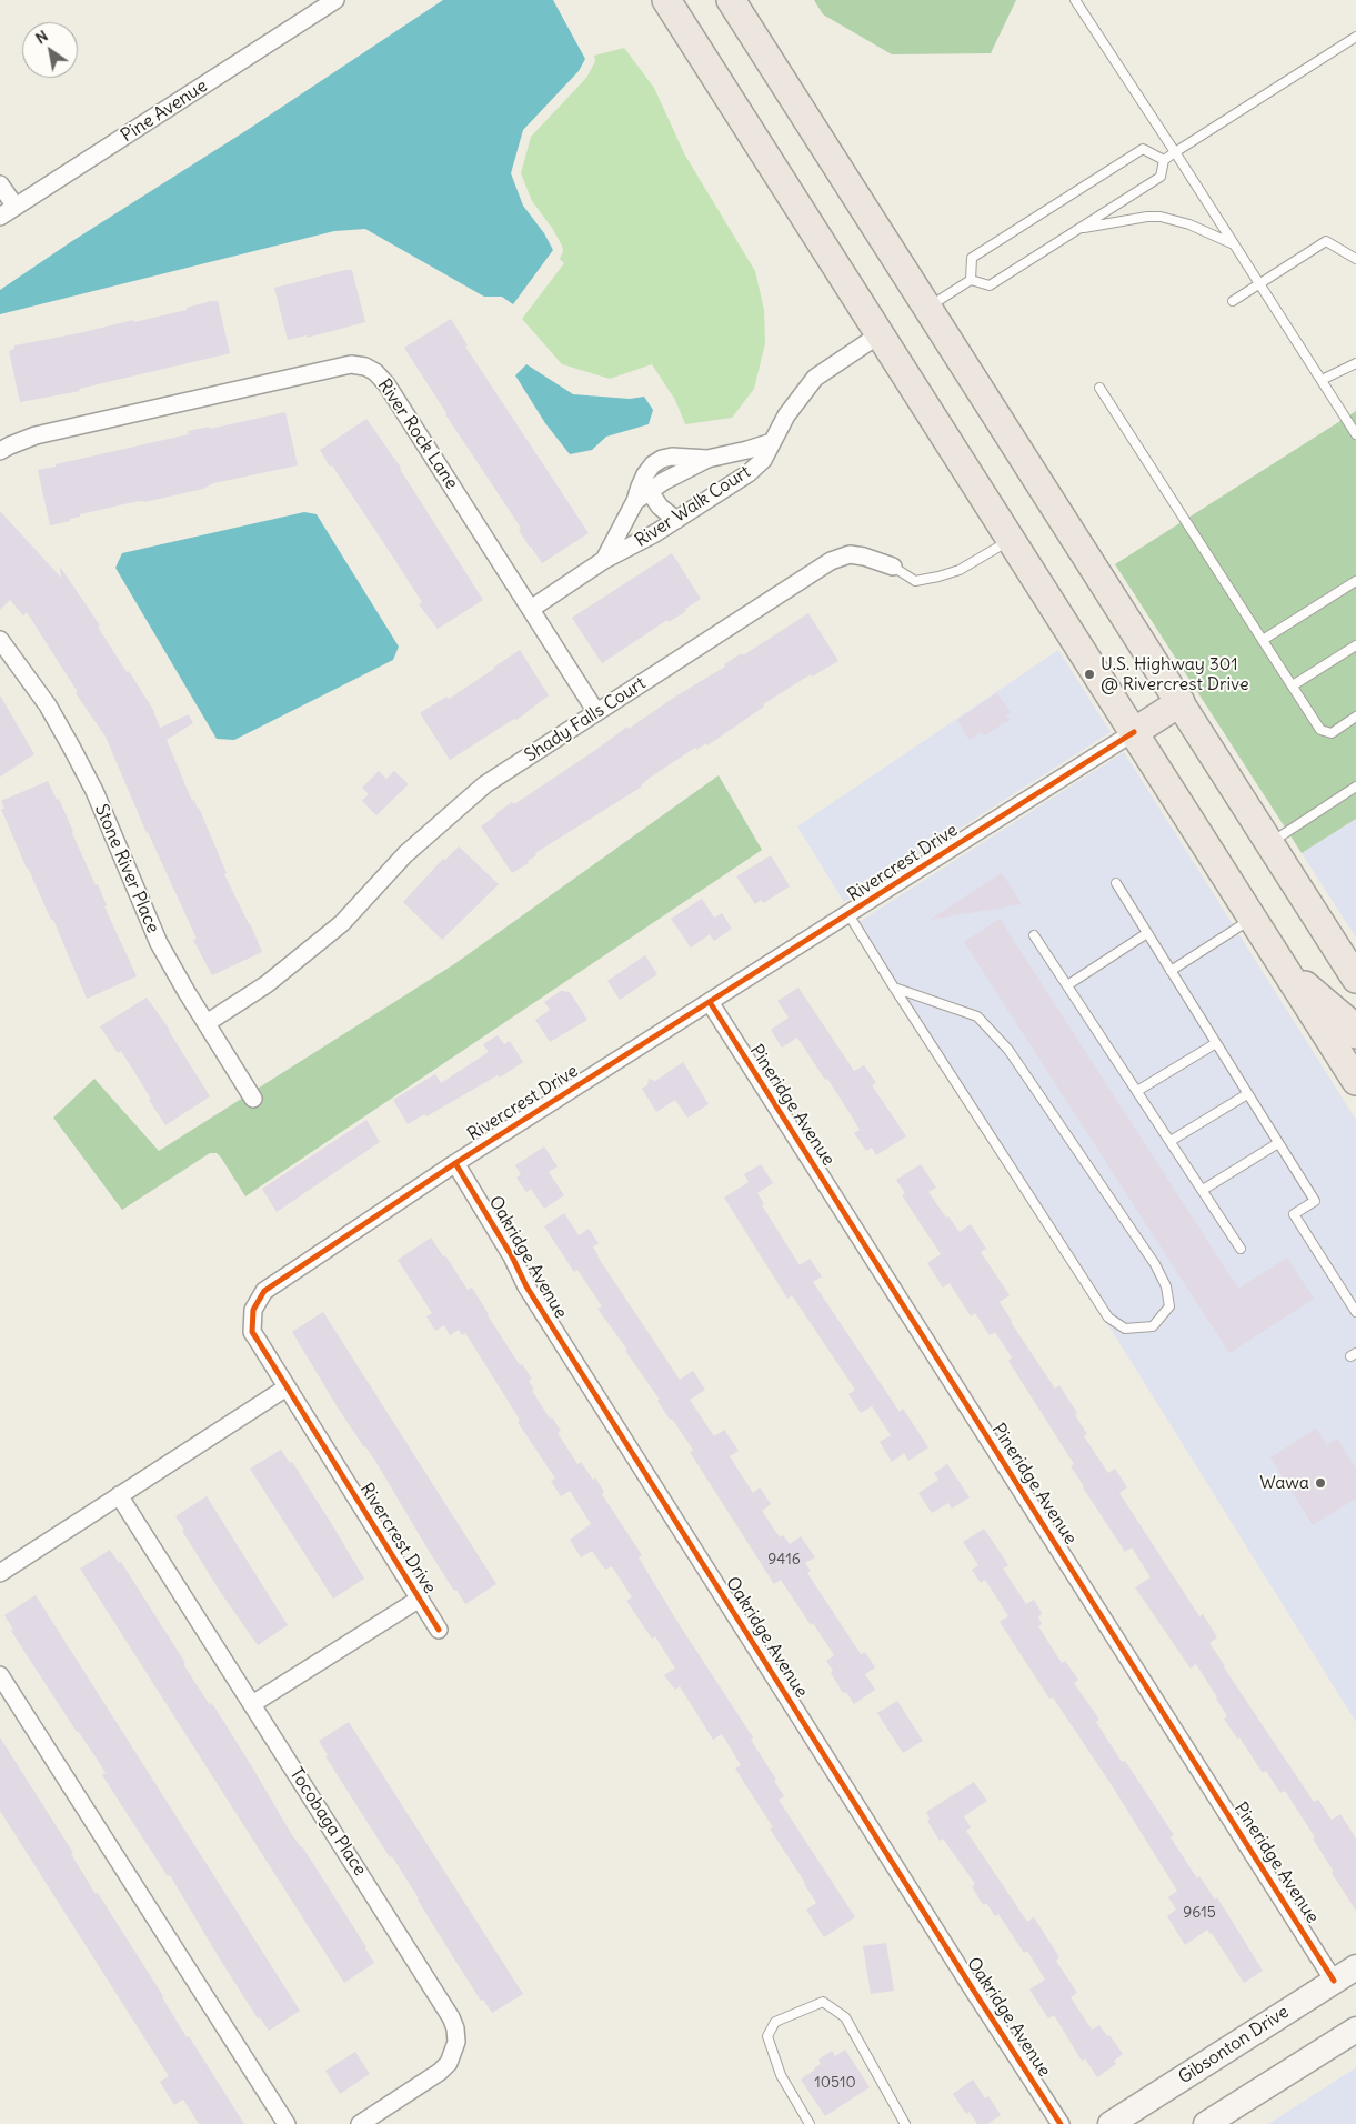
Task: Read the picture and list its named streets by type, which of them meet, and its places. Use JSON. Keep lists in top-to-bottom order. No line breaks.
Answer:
{"streets":{"main road":["Gibsonton Drive"],"street":["Pine Avenue","River Rock Lane","River Walk Court","Shady Falls Court","Rivercrest Drive","Stone River Place","Pineridge Avenue","Oakridge Avenue","Tocobaga Place"]},"crossings":[["River Rock Lane","River Walk Court"],["River Rock Lane","Shady Falls Court"],["Shady Falls Court","Stone River Place"],["Rivercrest Drive","Pineridge Avenue"],["Rivercrest Drive","Oakridge Avenue"],["Rivercrest Drive","Tocobaga Place"],["Pineridge Avenue","Gibsonton Drive"]],"places":["U.S. Highway 301 @ Rivercrest Drive","Wawa"],"house_numbers":["9416","9615","10510"],"north":"top left"}
